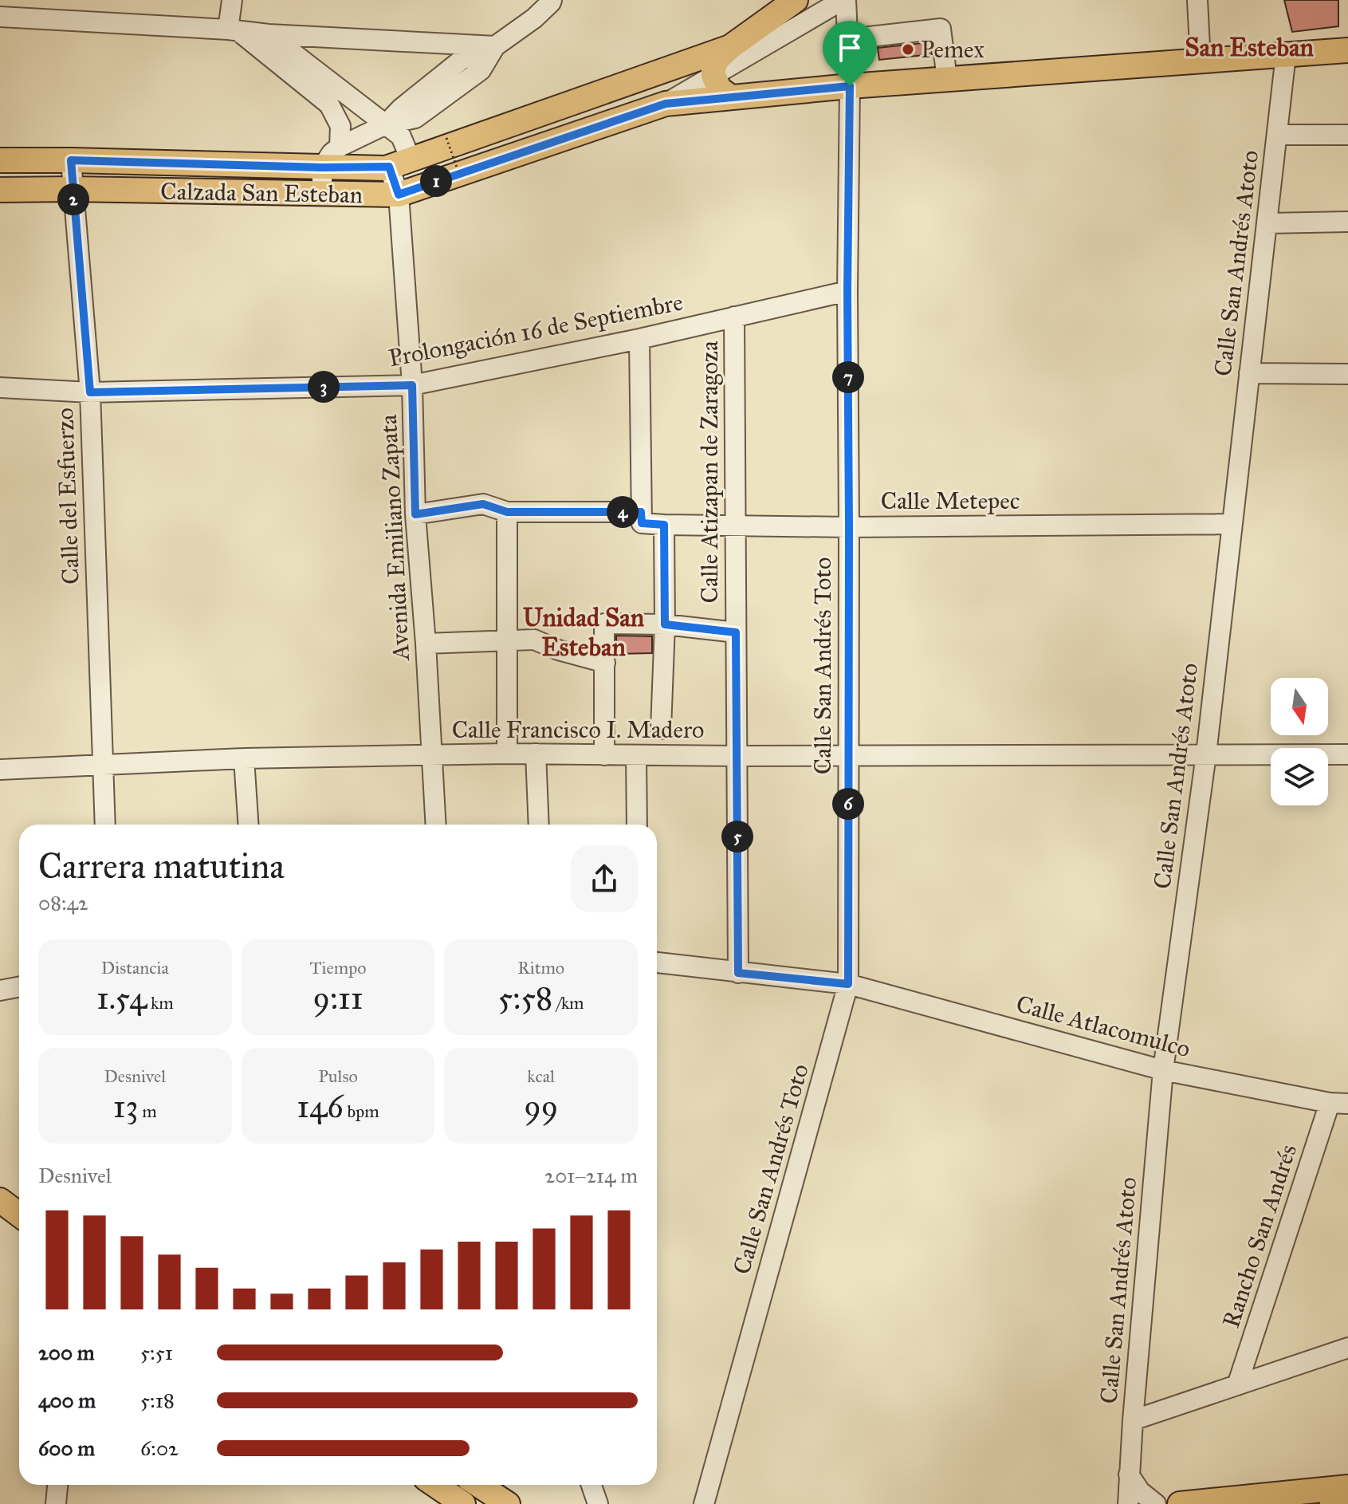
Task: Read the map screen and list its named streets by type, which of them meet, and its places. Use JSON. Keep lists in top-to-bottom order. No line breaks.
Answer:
{"streets":{"main road":["Calzada San Esteban"],"street":["Calle San Andrés Atoto","Prolongación 16 de Septiembre","Calle Atizapan de Zaragoza","Calle del Esfuerzo","Calle Metepec","Avenida Emiliano Zapata","Calle San Andrés Toto","Calle Francisco I. Madero","Calle Atlacomulco","Rancho San Andrés"]},"crossings":[["Calzada San Esteban","Calle San Andrés Atoto"],["Calzada San Esteban","Calle del Esfuerzo"],["Calzada San Esteban","Avenida Emiliano Zapata"],["Calzada San Esteban","Calle San Andrés Toto"],["Calle San Andrés Atoto","Calle Metepec"],["Calle San Andrés Atoto","Calle Francisco I. Madero"],["Calle San Andrés Atoto","Calle Atlacomulco"],["Prolongación 16 de Septiembre","Calle Atizapan de Zaragoza"],["Prolongación 16 de Septiembre","Calle del Esfuerzo"],["Prolongación 16 de Septiembre","Avenida Emiliano Zapata"],["Prolongación 16 de Septiembre","Calle San Andrés Toto"],["Calle Atizapan de Zaragoza","Calle Metepec"],["Calle Atizapan de Zaragoza","Calle Francisco I. Madero"],["Calle Atizapan de Zaragoza","Calle Atlacomulco"],["Calle del Esfuerzo","Calle Francisco I. Madero"],["Calle Metepec","Calle San Andrés Toto"],["Avenida Emiliano Zapata","Calle Francisco I. Madero"],["Calle San Andrés Toto","Calle Francisco I. Madero"],["Calle San Andrés Toto","Calle Atlacomulco"],["Calle Atlacomulco","Rancho San Andrés"]],"districts":["San Esteban","Unidad San Esteban"],"places":["Pemex"],"north":"bottom","page":{"pins":["1","2","7","3","4","6","5"],"heading":["Carrera matutina","08:42"],"stats":[["Distancia","1.54 km"],["Tiempo","9:11"],["Ritmo","5:58 /km"],["Desnivel","13 m"],["Pulso","146 bpm"],["kcal","99"]],"chart":["Desnivel","201–214 m"],"list":[{"name":"200 m","note":"5:51"},{"name":"400 m","note":"5:18"},{"name":"600 m","note":"6:02"}]}}
